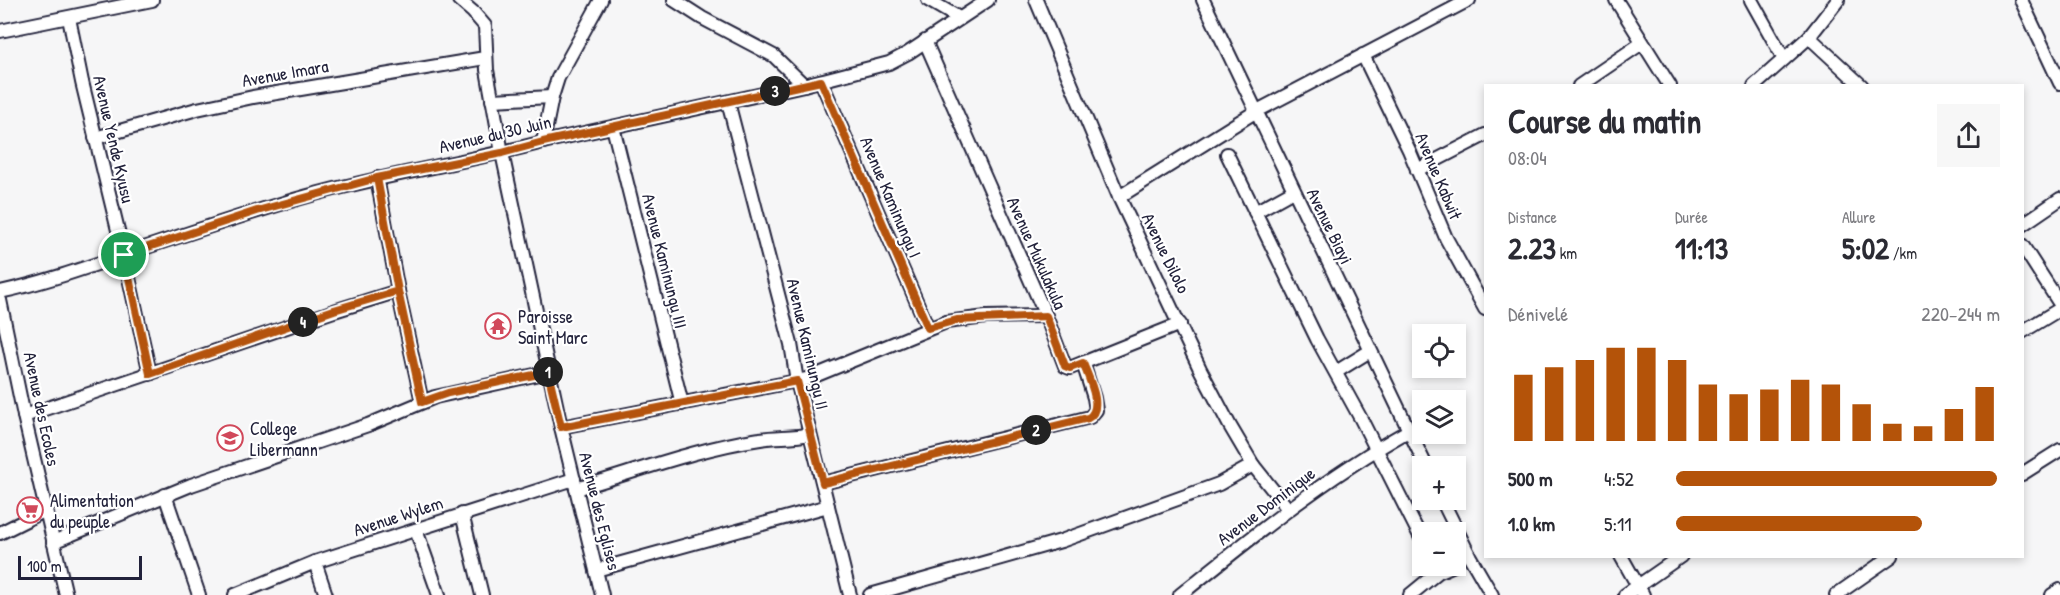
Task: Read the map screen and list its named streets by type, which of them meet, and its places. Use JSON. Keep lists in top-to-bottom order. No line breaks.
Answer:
{"streets":{"street":["Avenue Imara","Avenue du 30 Juin","Avenue Yende Kyusu","Avenue Kabwit","Avenue Kaminungu I","Avenue Biayi","Avenue Mukulakula","Avenue Dilolo","Avenue Kaminungu III","Avenue Kaminungu II","Avenue des Ecoles","Avenue Dominique","Avenue des Eglises","Avenue Wylem"]},"crossings":[["Avenue Imara","Avenue Yende Kyusu"],["Avenue Imara","Avenue des Eglises"],["Avenue du 30 Juin","Avenue Yende Kyusu"],["Avenue du 30 Juin","Avenue Kaminungu I"],["Avenue du 30 Juin","Avenue Mukulakula"],["Avenue du 30 Juin","Avenue Kaminungu III"],["Avenue du 30 Juin","Avenue Kaminungu II"],["Avenue du 30 Juin","Avenue des Eglises"],["Avenue Biayi","Avenue Dominique"],["Avenue Dilolo","Avenue Dominique"],["Avenue Kaminungu II","Avenue Wylem"],["Avenue des Eglises","Avenue Wylem"]],"places":{"temple":["Paroisse Saint Marc"],"school or university":["College Libermann"],"supermarket":["Alimentation du peuple"]},"scale_bar":"100 m","page":{"pins":["3","4","1","2"],"heading":["Course du matin","08:04"],"stats":[["Distance","2.23 km"],["Durée","11:13"],["Allure","5:02 /km"]],"chart":["Dénivelé","220–244 m"],"map_buttons":["+","−"],"list":[{"name":"500 m","note":"4:52"},{"name":"1.0 km","note":"5:11"}],"scale":"100 m"}}
